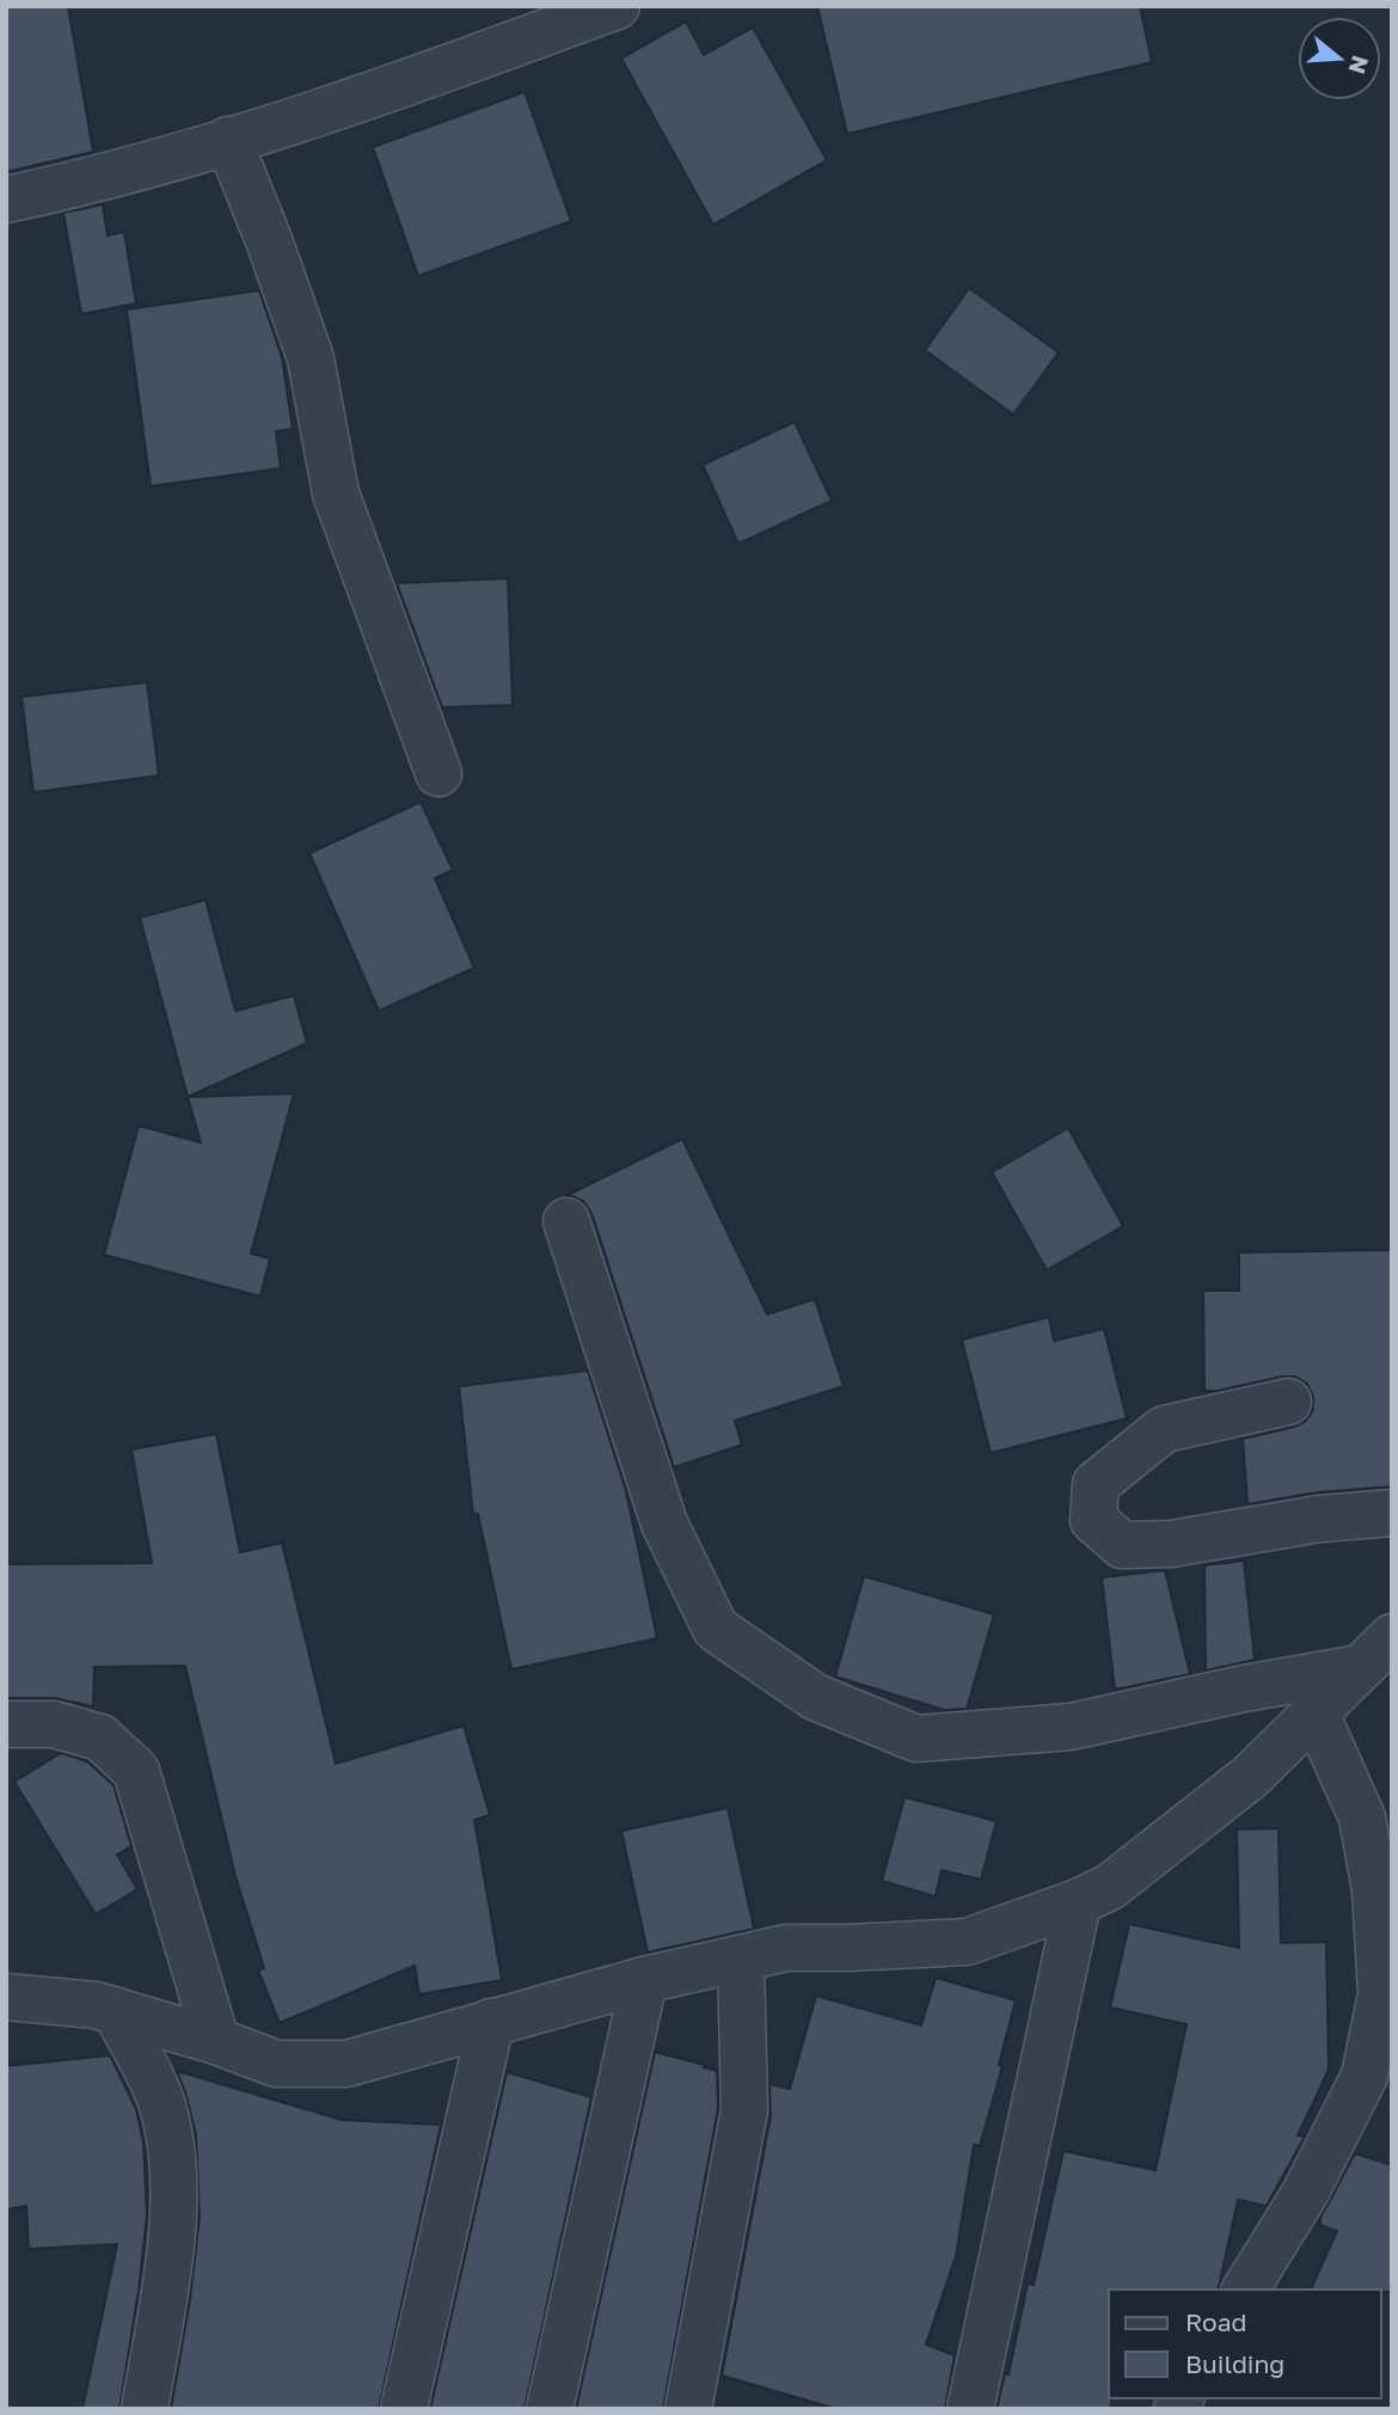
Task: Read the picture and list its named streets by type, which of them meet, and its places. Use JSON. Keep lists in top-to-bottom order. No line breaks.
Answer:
{"legend":["Road","Building"],"north":"right"}
